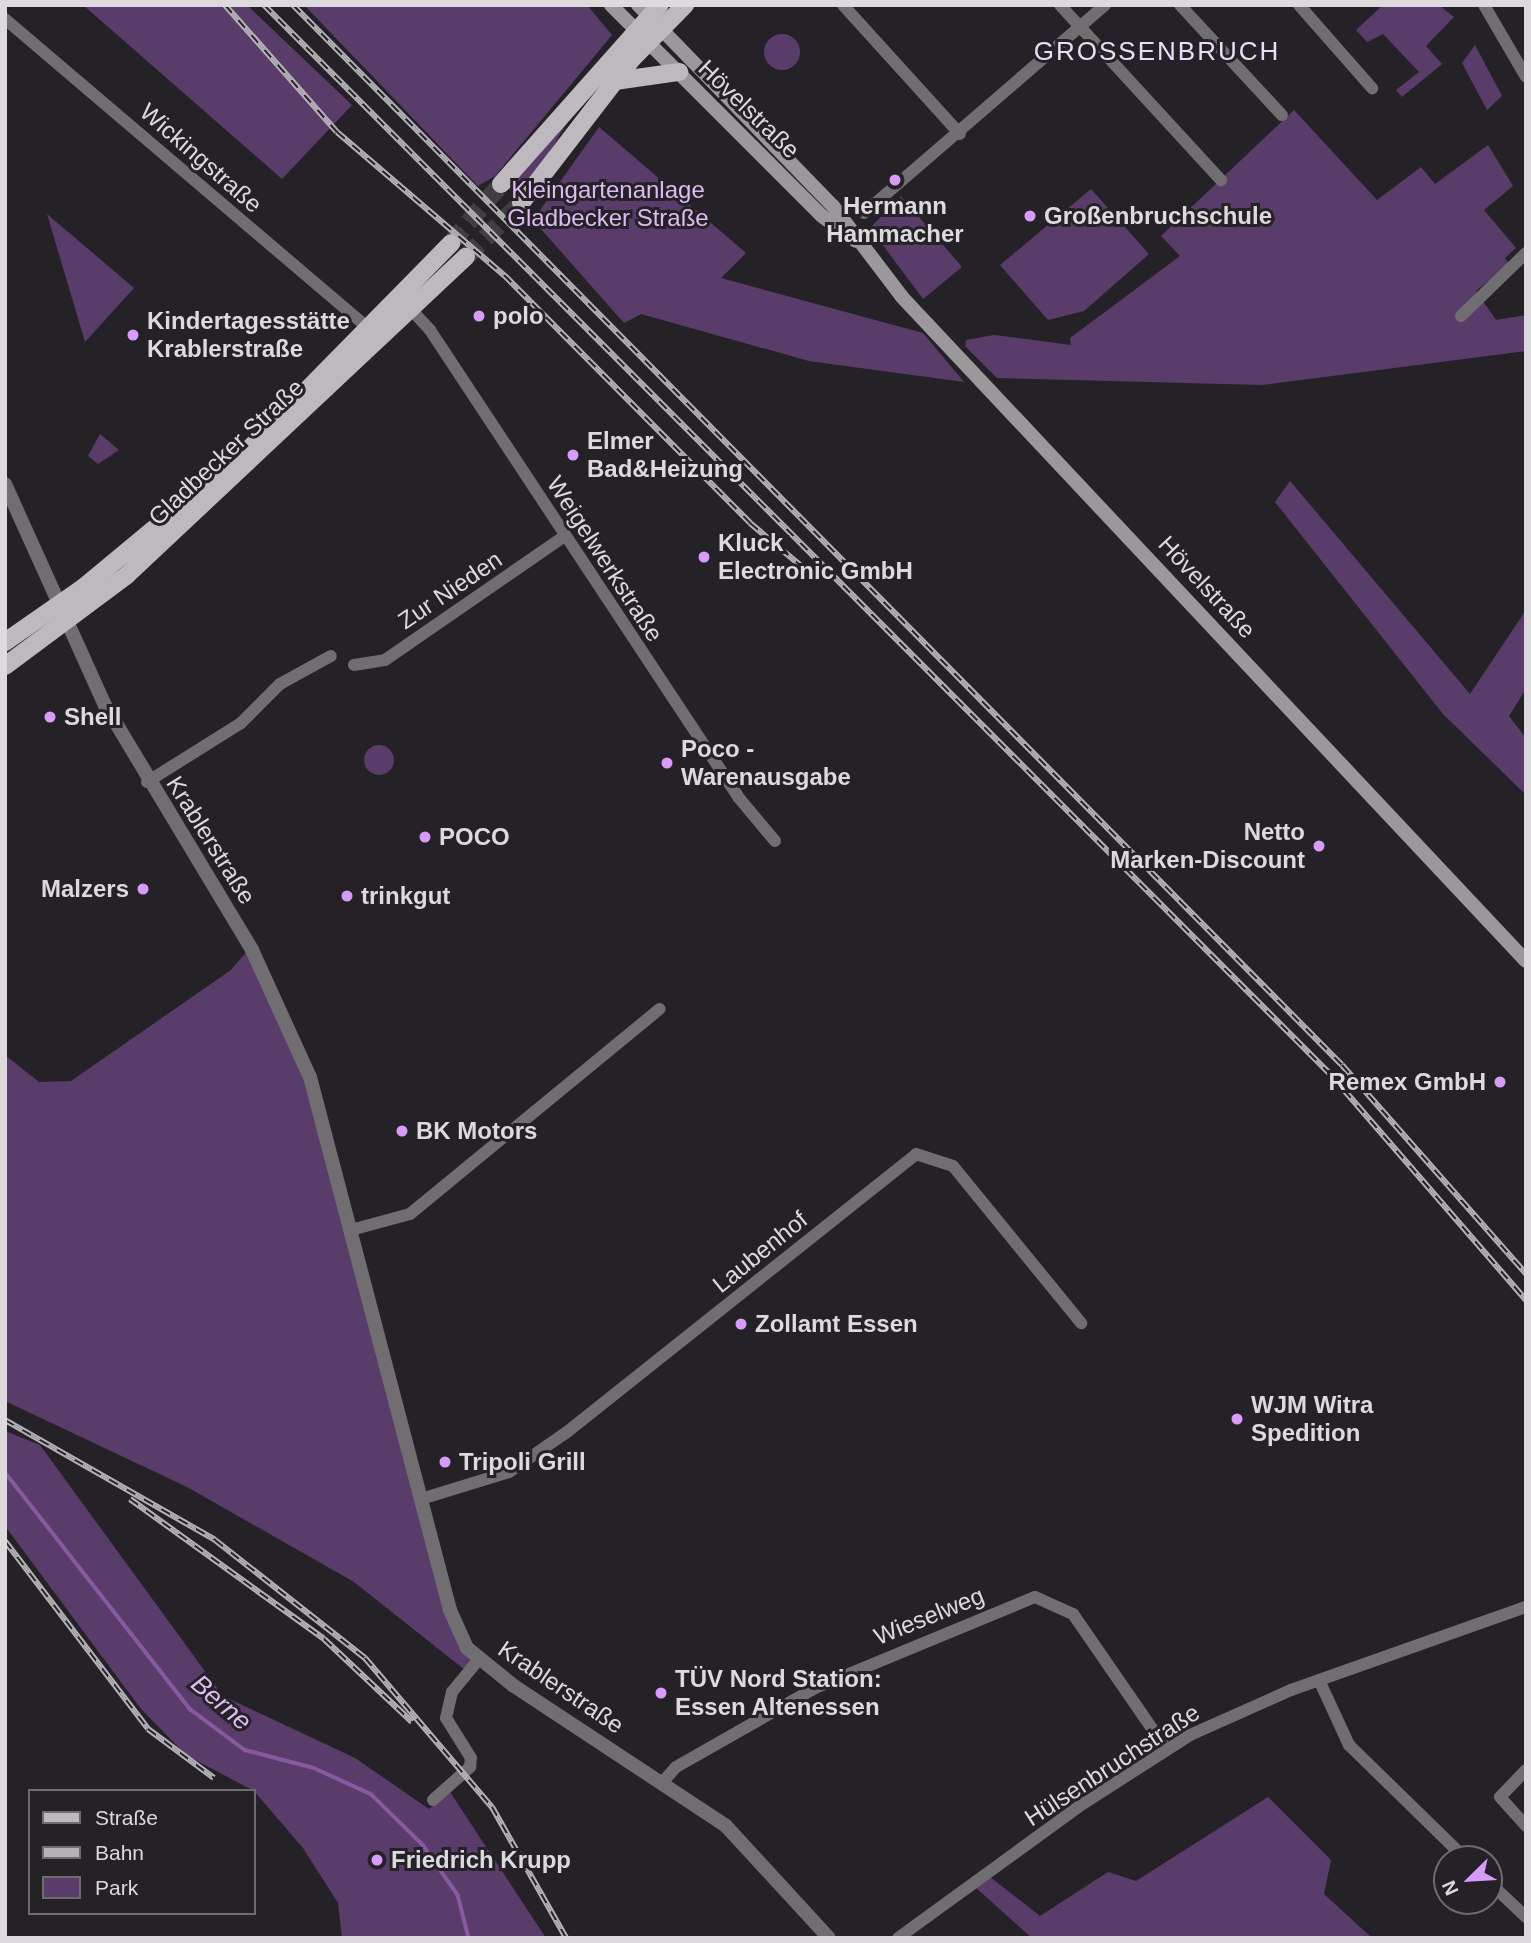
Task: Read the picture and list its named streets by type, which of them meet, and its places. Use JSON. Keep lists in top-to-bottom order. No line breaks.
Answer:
{"streets":{"main road":["Hövelstraße","Gladbecker Straße"],"street":["Wickingstraße","Weigelwerkstraße","Zur Nieden","Krablerstraße","Laubenhof","Wieselweg","Hülsenbruchstraße"]},"crossings":[["Wickingstraße","Gladbecker Straße"],["Gladbecker Straße","Weigelwerkstraße"],["Gladbecker Straße","Krablerstraße"],["Weigelwerkstraße","Zur Nieden"],["Krablerstraße","Laubenhof"],["Krablerstraße","Wieselweg"],["Wieselweg","Hülsenbruchstraße"]],"districts":["GROSSENBRUCH"],"water":["Berne"],"parks":["Kleingartenanlage Gladbecker Straße"],"places":["Hermann Hammacher","Großenbruchschule","polo","Kindertagesstätte Krablerstraße","Elmer Bad&Heizung","Kluck Electronic GmbH","Shell","Poco - Warenausgabe","POCO","Netto Marken-Discount","Malzers","trinkgut","Remex GmbH","BK Motors","Zollamt Essen","WJM Witra Spedition","Tripoli Grill","TÜV Nord Station: Essen Altenessen","Friedrich Krupp"],"legend":["Straße","Bahn","Park"],"north":"bottom left"}
